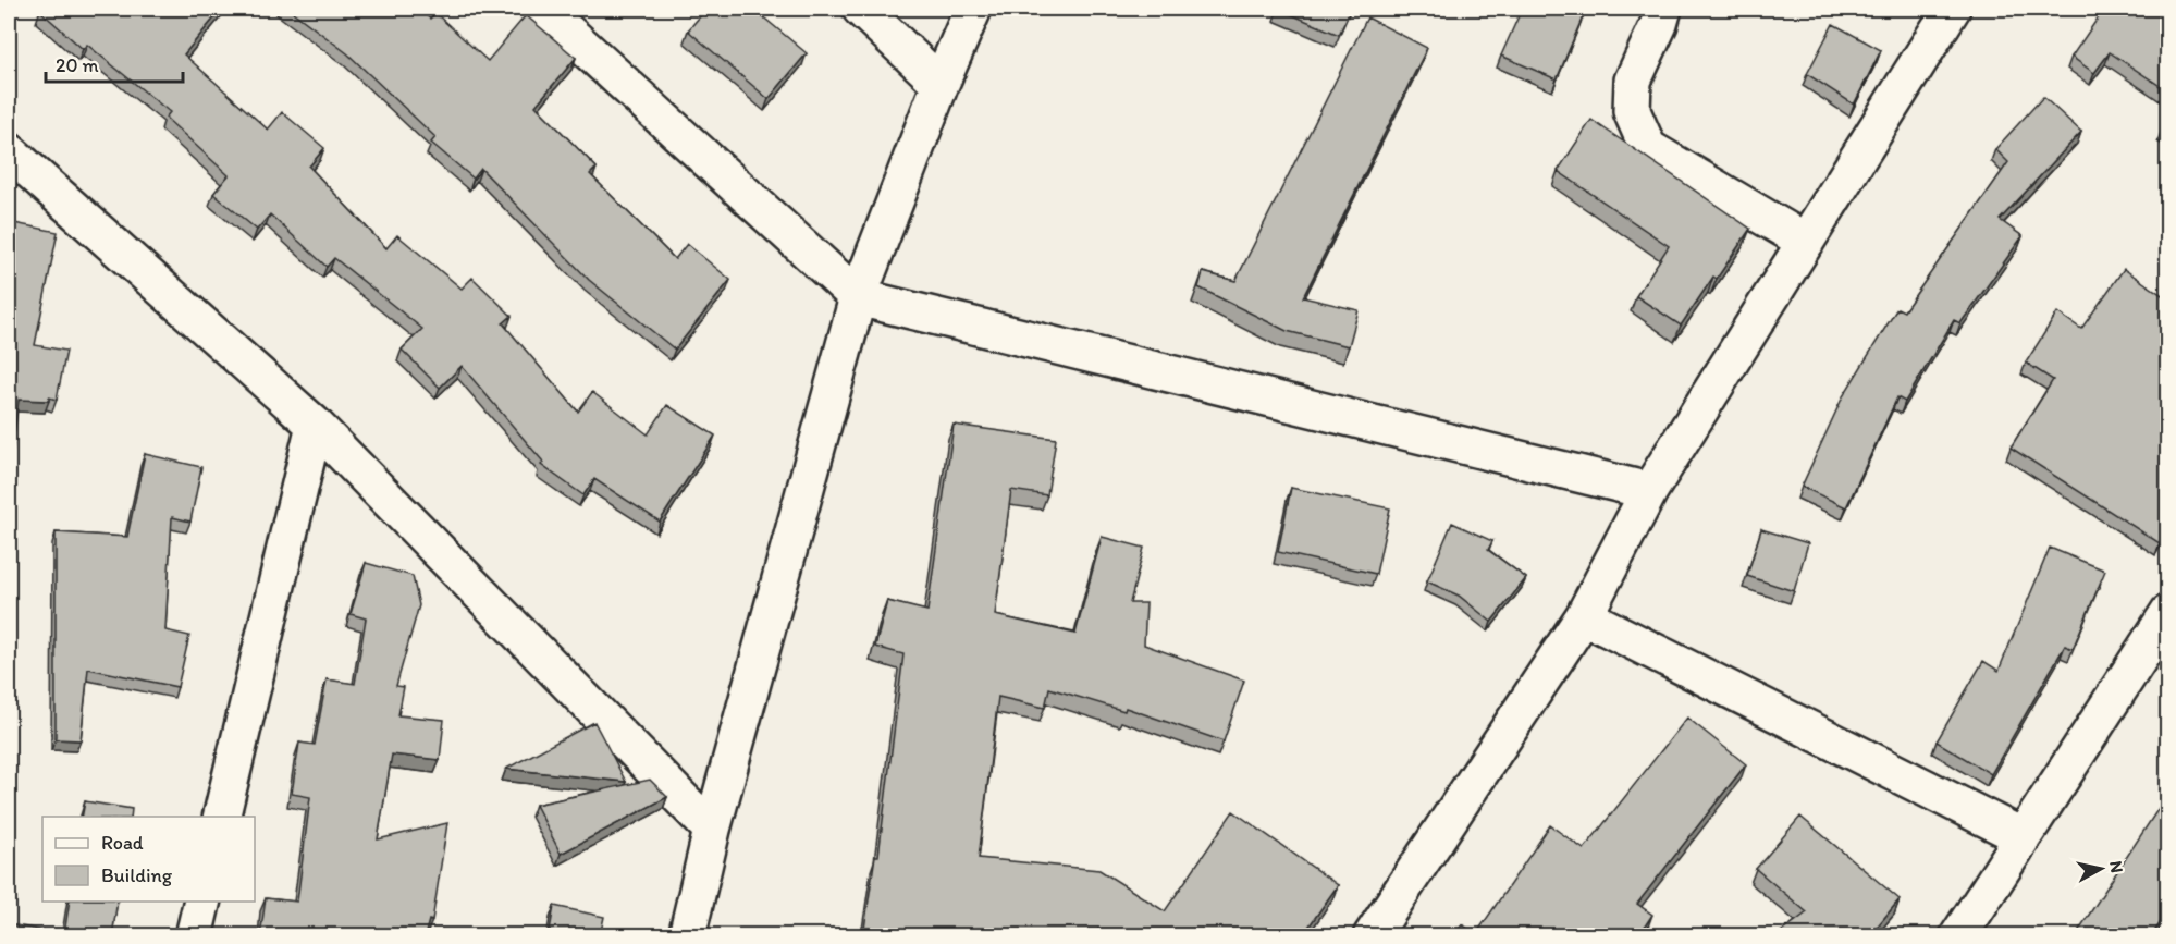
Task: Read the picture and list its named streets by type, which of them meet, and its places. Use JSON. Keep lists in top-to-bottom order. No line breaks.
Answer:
{"legend":["Road","Building"],"scale_bar":"20 m","north":"right"}
